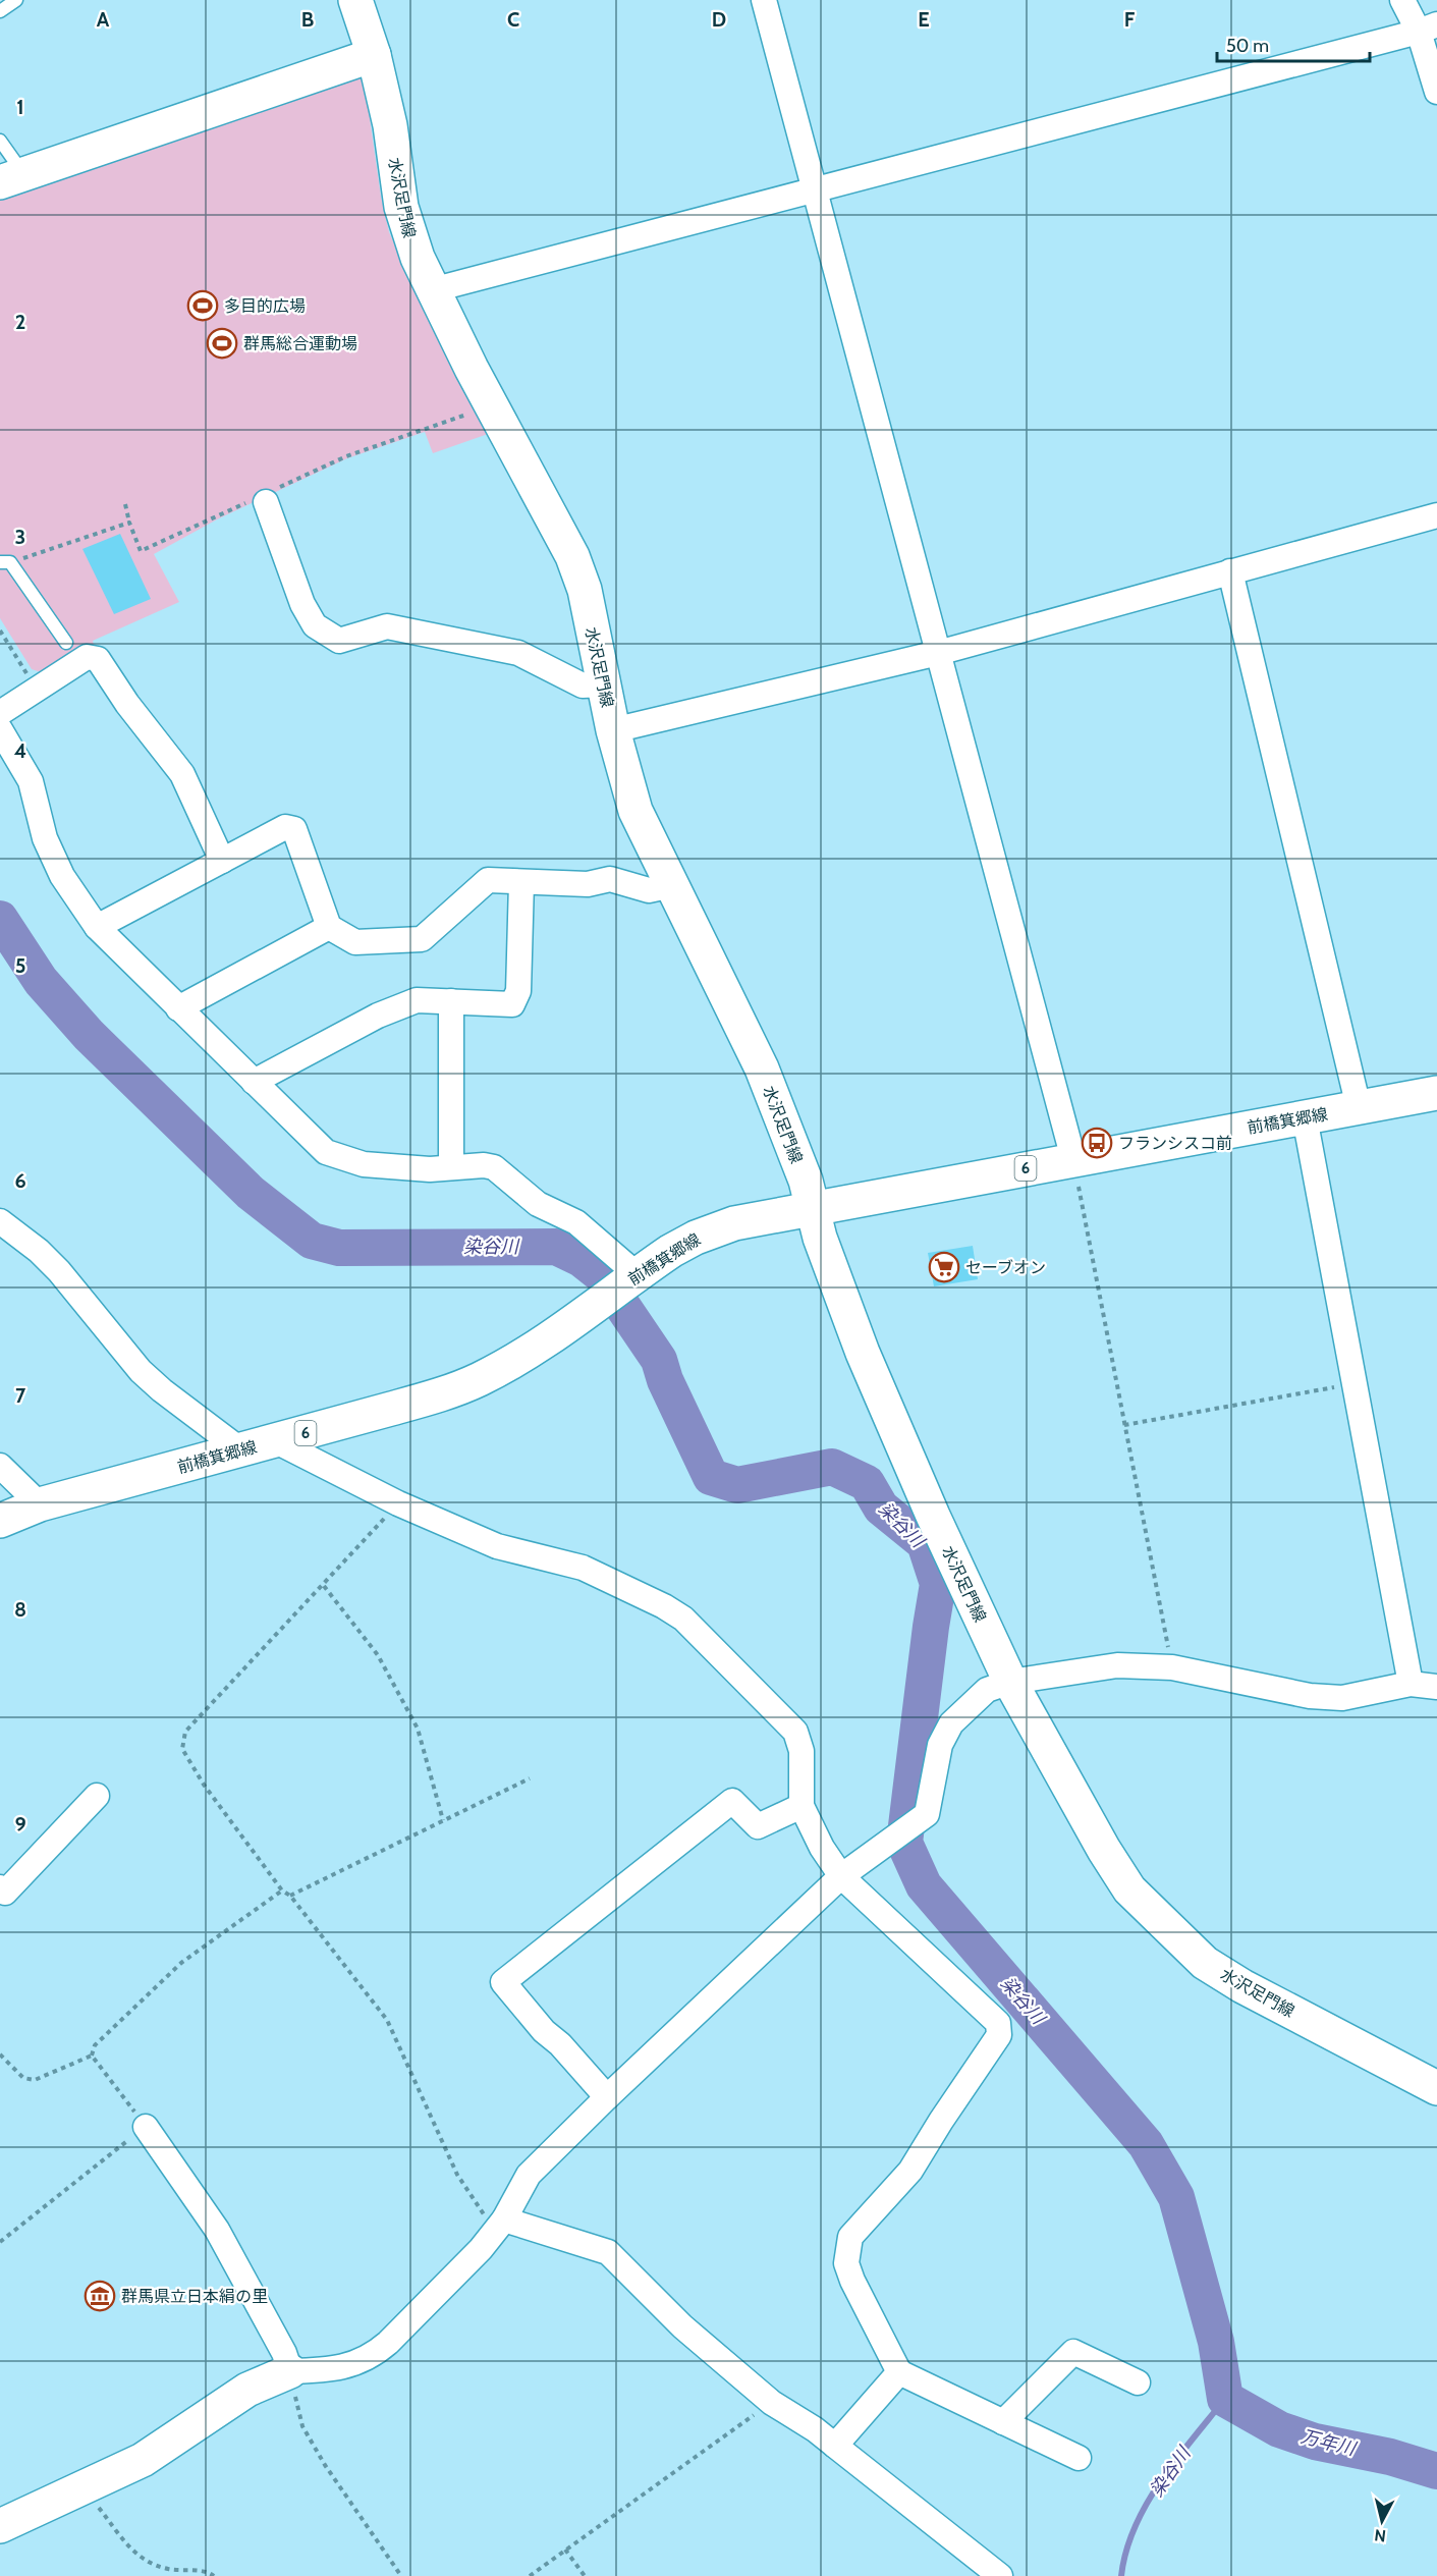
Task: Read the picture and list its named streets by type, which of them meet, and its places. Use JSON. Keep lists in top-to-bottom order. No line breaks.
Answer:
{"streets":{"main road":["水沢足門線","前橋箕郷線","6"]},"crossings":[["水沢足門線","前橋箕郷線"]],"water":["染谷川","万年川"],"places":{"sports":["多目的広場","群馬総合運動場"],"bus stop":["フランシスコ前"],"supermarket":["セーブオン"],"museum":["群馬県立日本絹の里"]},"scale_bar":"50 m","north":"bottom","grid":{"columns":["A","B","C","D","E","F"],"rows":["1","2","3","4","5","6","7","8","9"]}}
